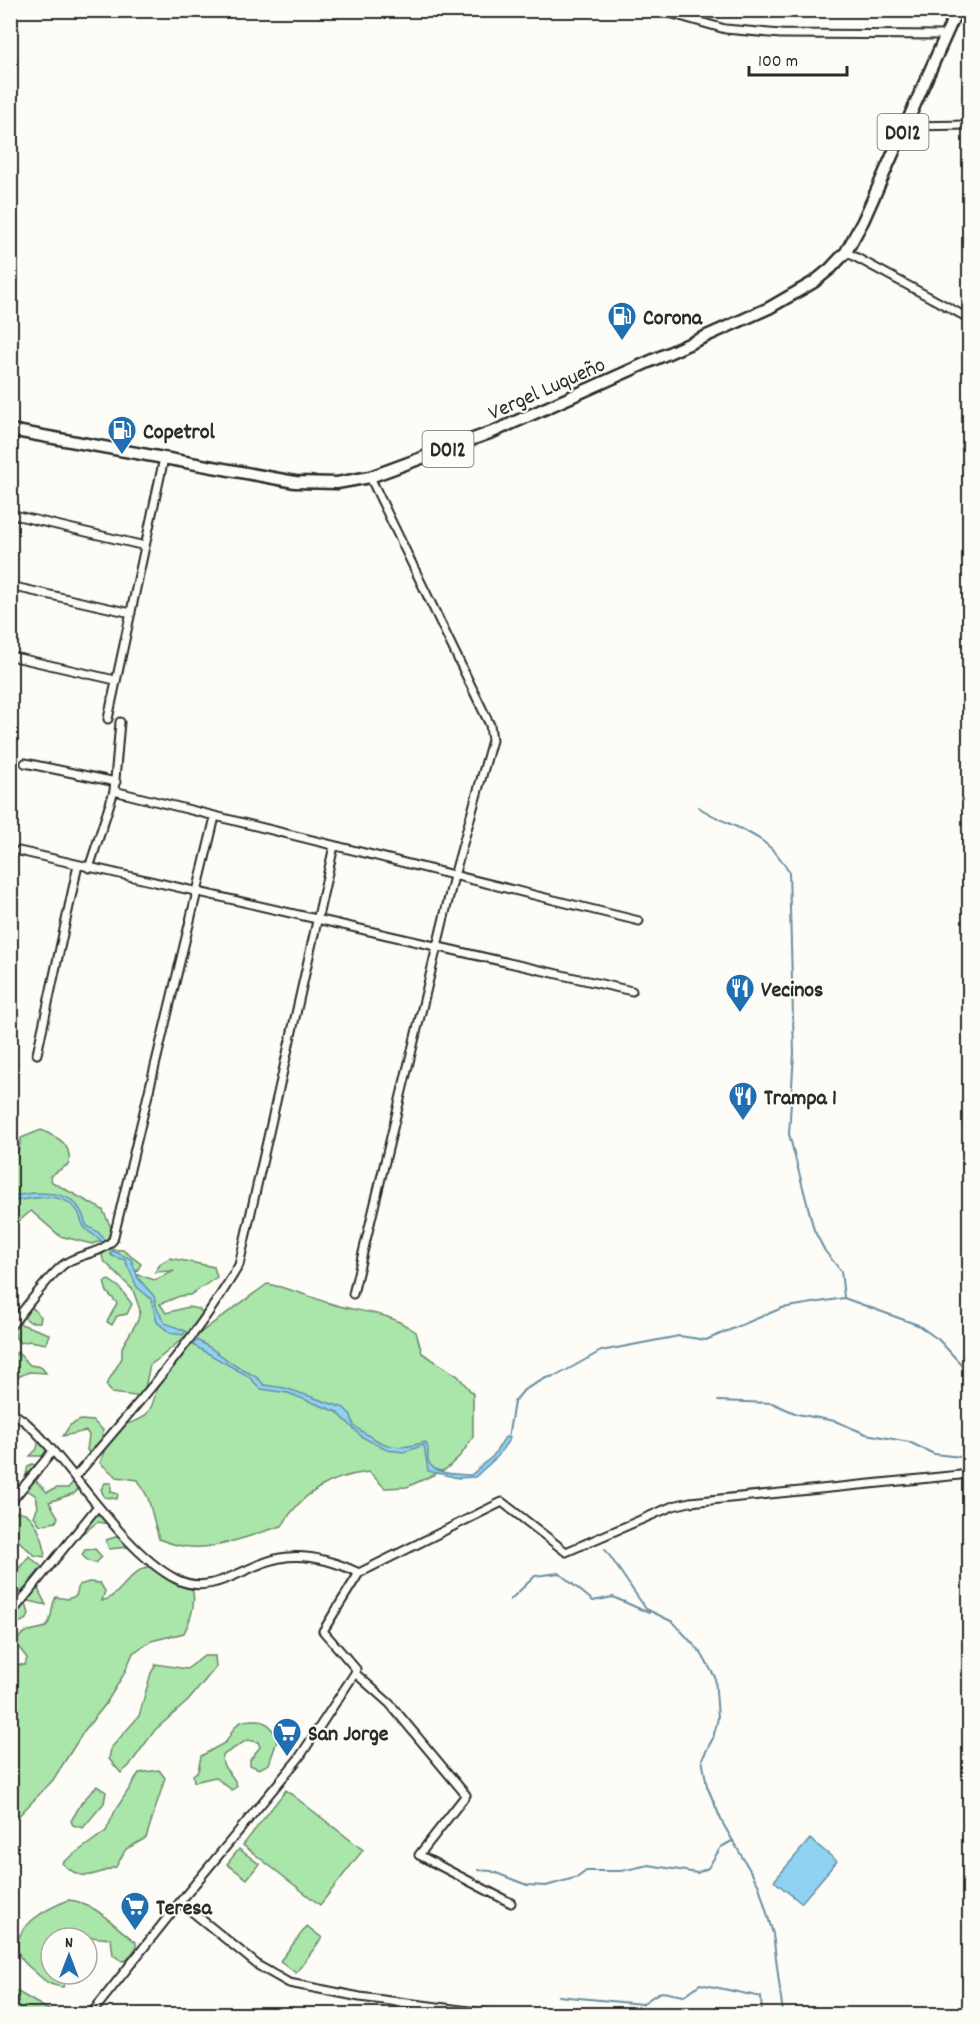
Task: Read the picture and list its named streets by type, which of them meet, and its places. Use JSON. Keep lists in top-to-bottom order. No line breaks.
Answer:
{"streets":{"main road":["D012","Vergel Luqueño"]},"places":{"fuel station":["Corona","Copetrol"],"restaurant":["Vecinos","Trampa 1"],"supermarket":["San Jorge","Teresa"]},"scale_bar":"100 m","north":"top"}
